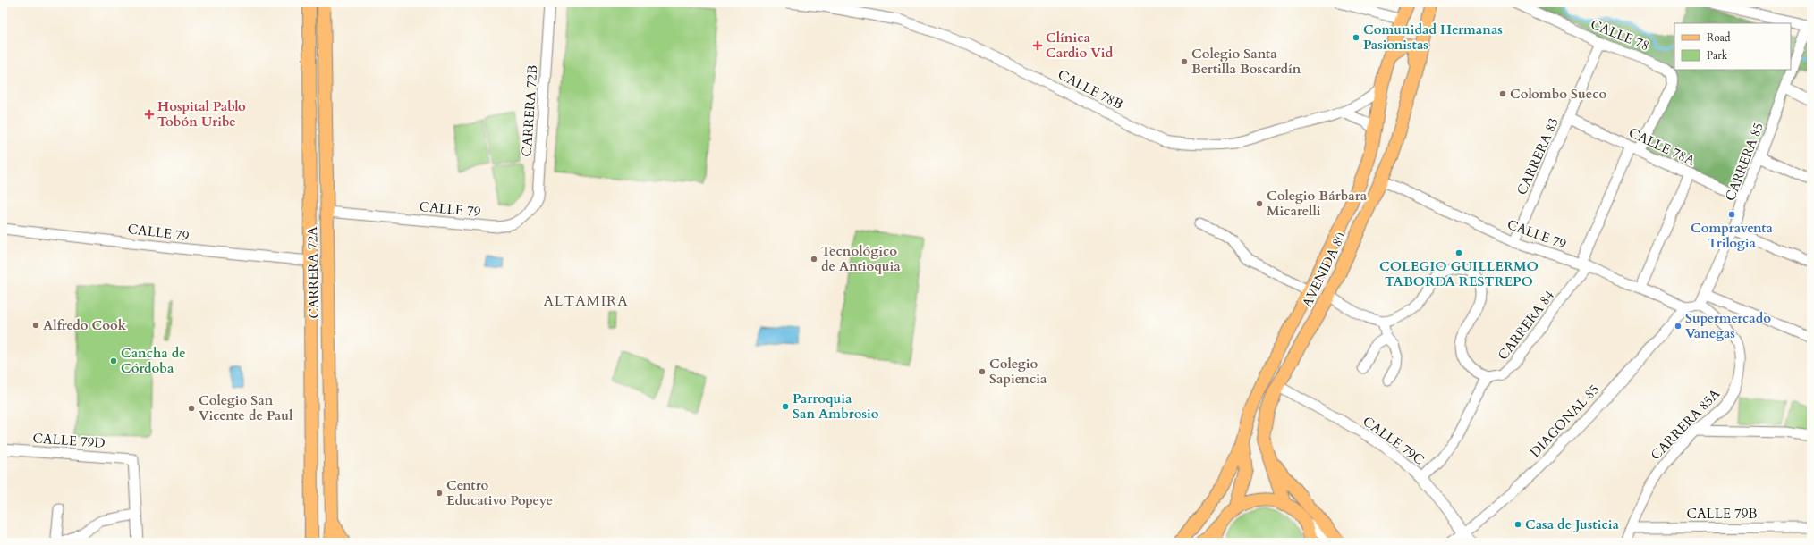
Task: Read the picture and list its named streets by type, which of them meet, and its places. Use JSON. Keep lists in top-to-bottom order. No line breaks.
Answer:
{"streets":{"main road":["AVENIDA 80","CARRERA 72A"],"street":["CALLE 78","CALLE 78B","CARRERA 72B","CALLE 78A","CARRERA 83","CARRERA 85","CALLE 79","CARRERA 84","DIAGONAL 85","CARRERA 85A","CALLE 79D","CALLE 79C","CALLE 79B"]},"crossings":[["CALLE 78","CARRERA 83"],["CALLE 78","CARRERA 84"],["CALLE 78B","AVENIDA 80"],["CARRERA 72B","CALLE 79"],["CALLE 78A","CARRERA 83"],["CALLE 78A","CARRERA 85"],["CALLE 78A","CARRERA 84"],["CARRERA 83","CALLE 79"],["CARRERA 85","CARRERA 85A"],["CALLE 79","AVENIDA 80"],["CALLE 79","CARRERA 72A"],["CALLE 79","CARRERA 84"],["CALLE 79","DIAGONAL 85"],["AVENIDA 80","CALLE 79C"],["DIAGONAL 85","CALLE 79C"],["CARRERA 85A","CALLE 79B"]],"districts":["ALTAMIRA"],"places":{"other":["Comunidad Hermanas Pasionistas","Colegio Santa Bertilla Boscardín","Colombo Sueco","Colegio Bárbara Micarelli","Compraventa Trilogia","COLEGIO GUILLERMO TABORDA RESTREPO","Tecnológico de Antioquia","Alfredo Cook","Supermercado Vanegas","Cancha de Córdoba","Colegio Sapiencia","Parroquia San Ambrosio","Colegio San Vicente de Paul","Centro Educativo Popeye","Casa de Justicia"],"health":["Clínica Cardio Vid","Hospital Pablo Tobón Uribe"]},"legend":["Road","Park"]}
